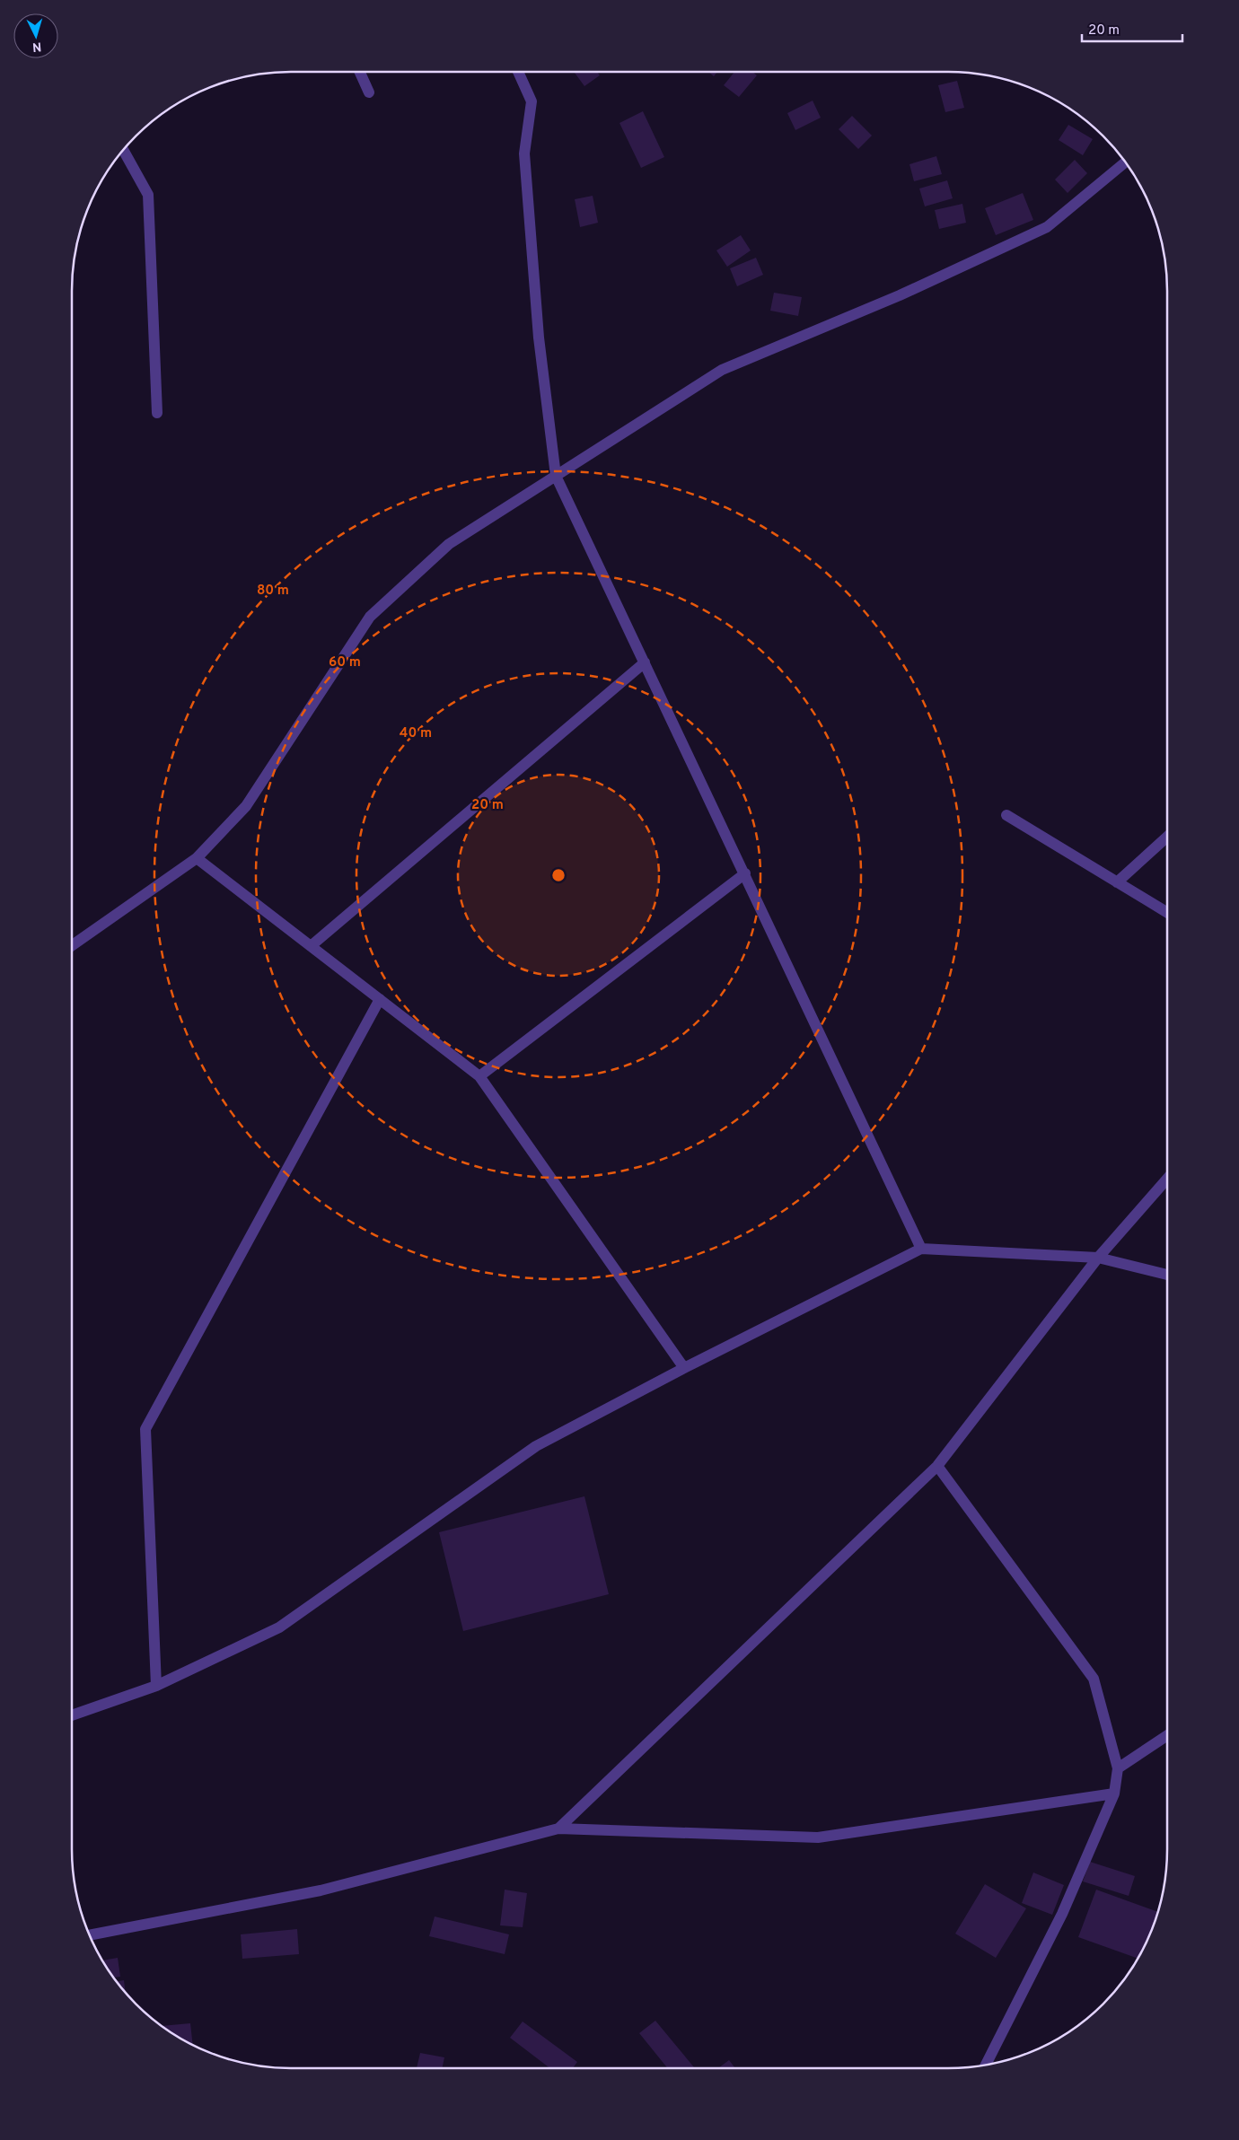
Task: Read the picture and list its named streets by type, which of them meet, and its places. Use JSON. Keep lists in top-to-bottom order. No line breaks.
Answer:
{"scale_bar":"20 m","north":"bottom","rings":["80 m","60 m","40 m","20 m"]}
